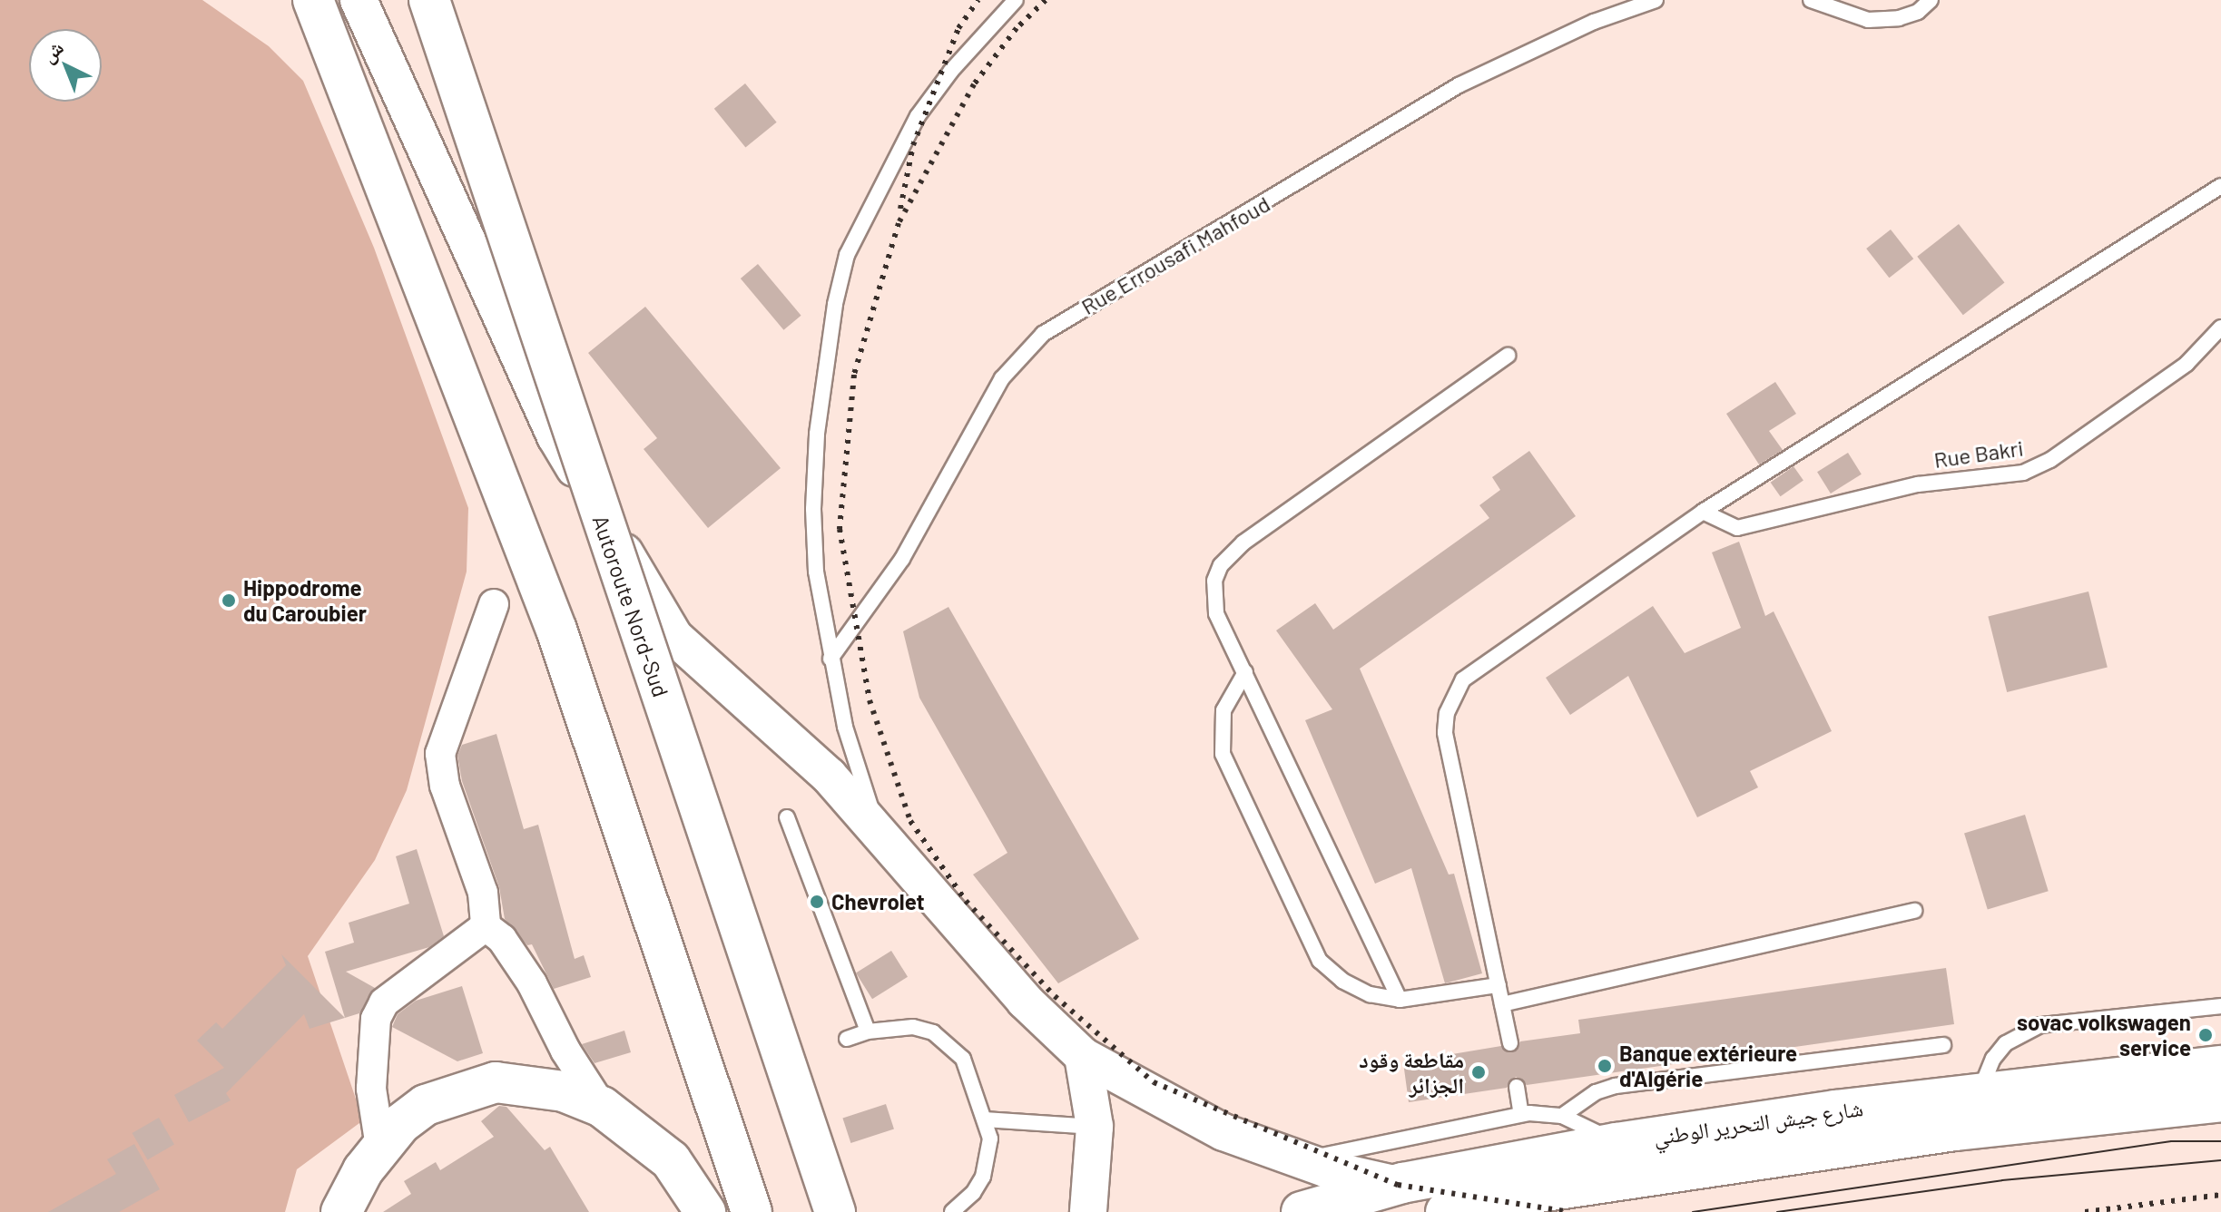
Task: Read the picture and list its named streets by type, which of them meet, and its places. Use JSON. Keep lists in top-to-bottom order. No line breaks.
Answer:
{"streets":{"highway":["Autoroute Nord-Sud","شارع جيش التحرير الوطني"],"lane":["Rue Errousafi Mahfoud","Rue Bakri"]},"places":["Hippodrome du Caroubier","Chevrolet","sovac volkswagen service","Banque extérieure d'Algérie","مقاطعة وقود الجزائر"],"north":"top left"}
